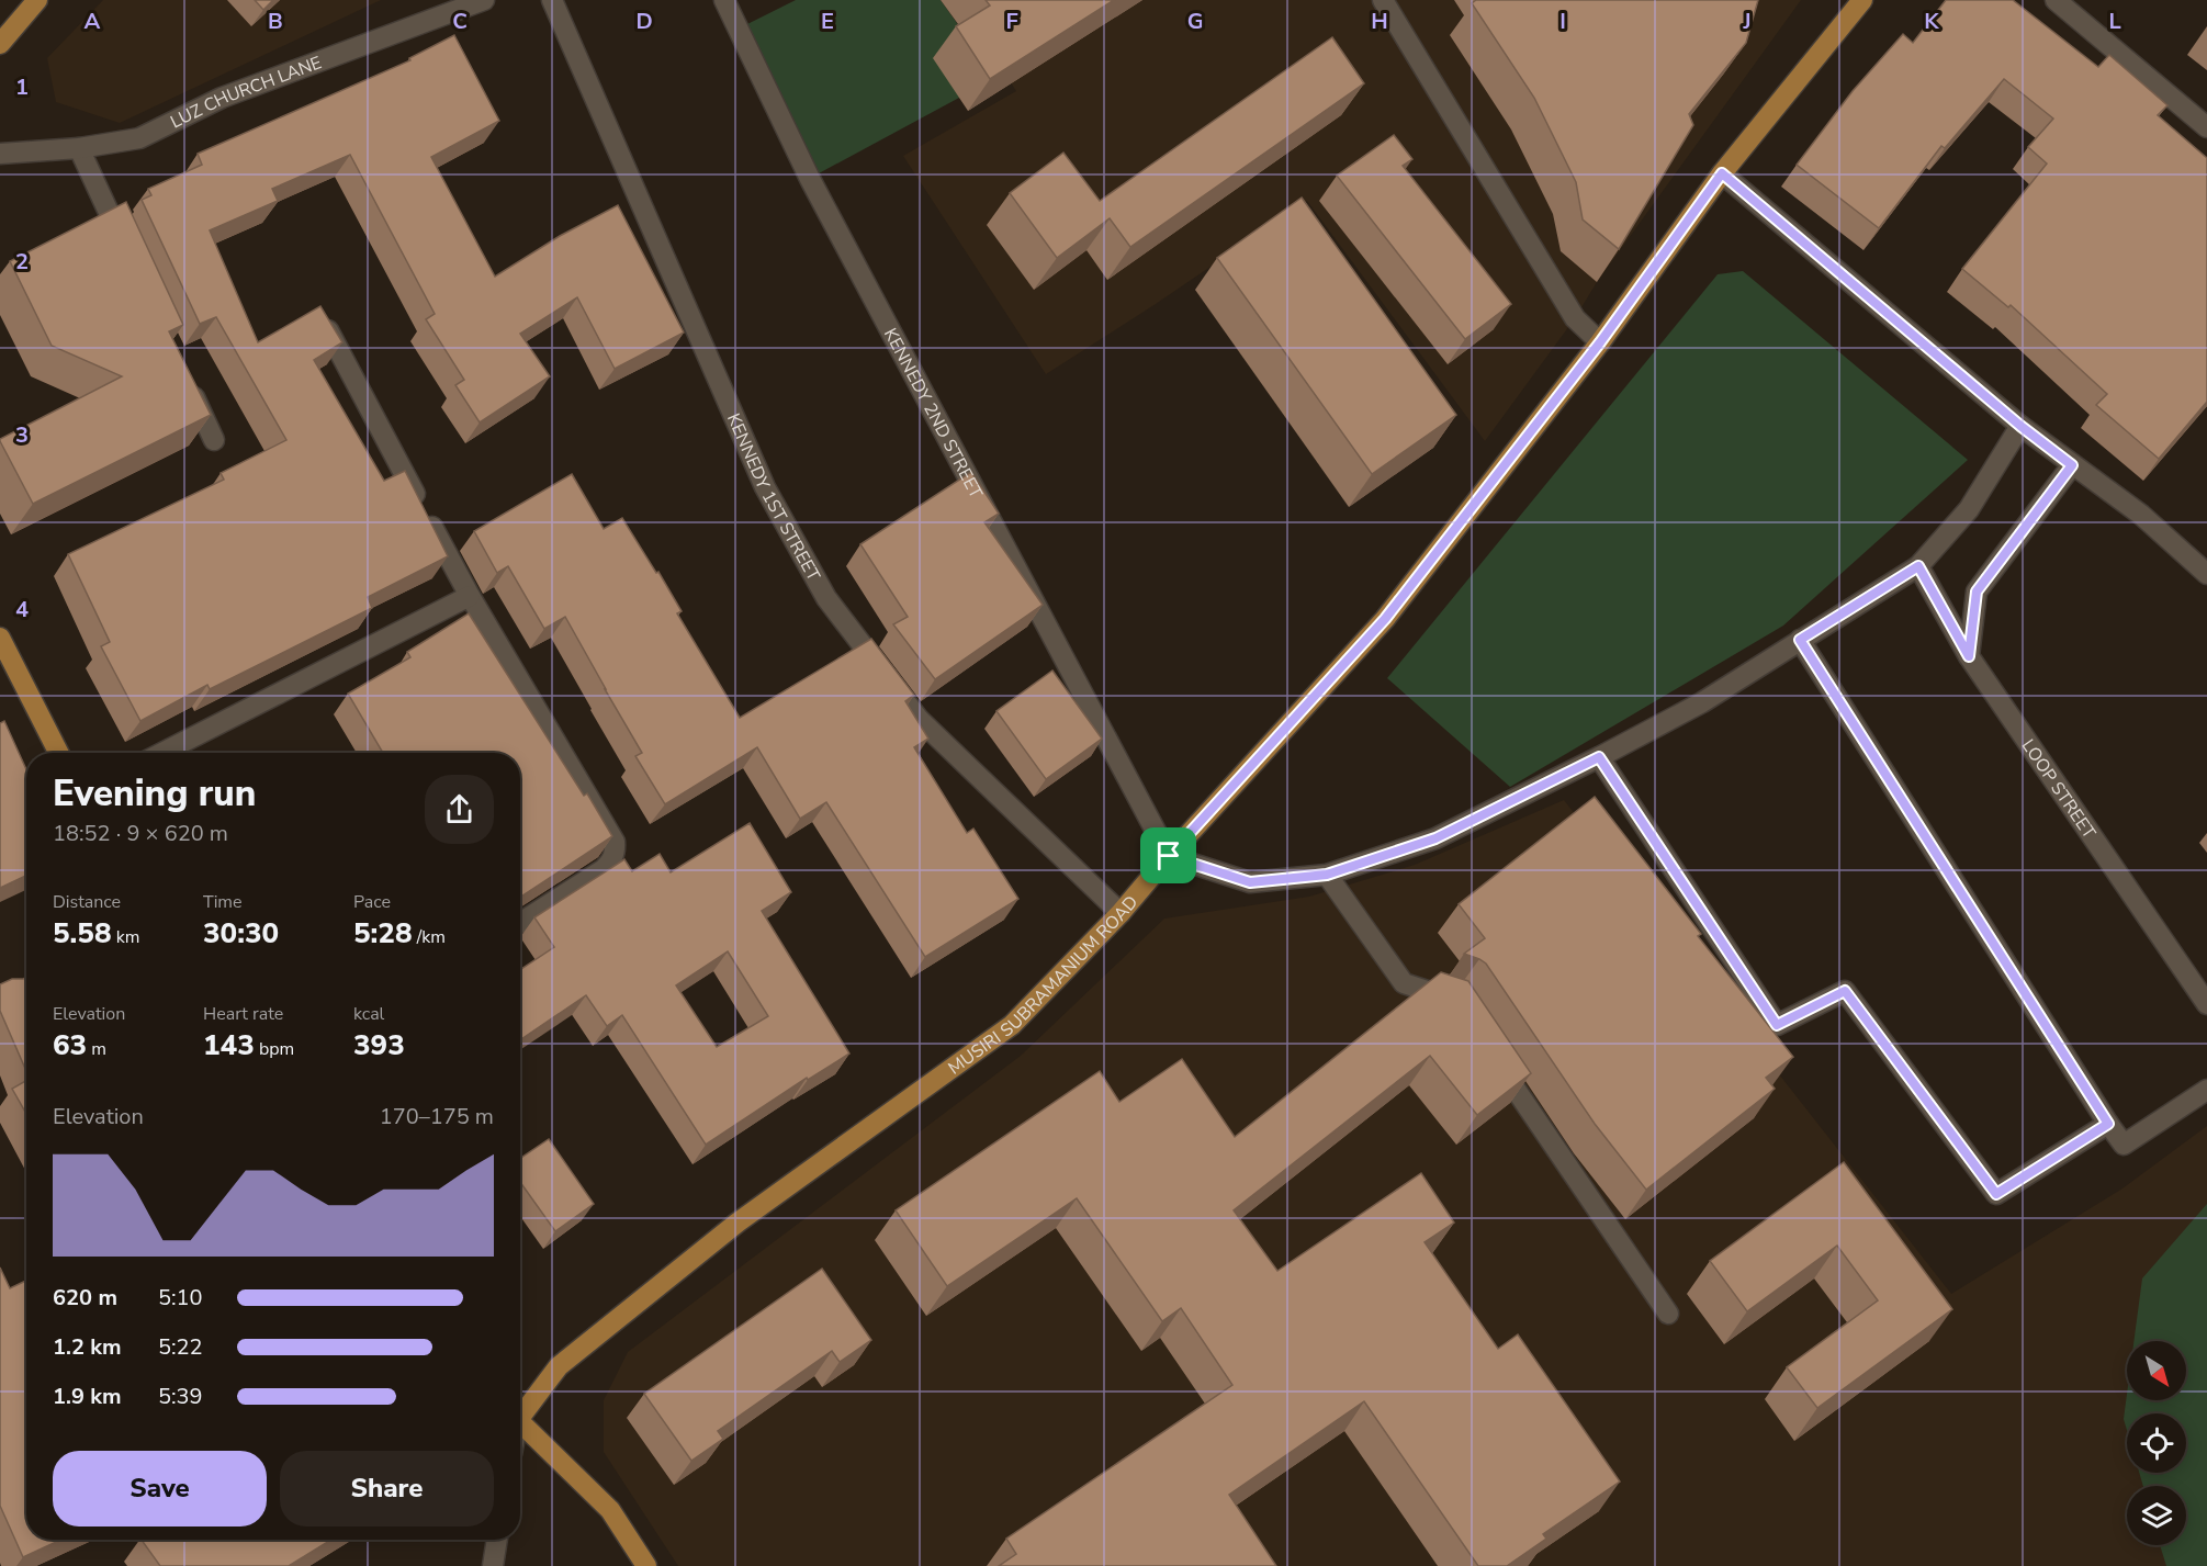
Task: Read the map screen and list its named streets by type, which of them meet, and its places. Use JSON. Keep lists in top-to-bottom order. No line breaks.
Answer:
{"streets":{"main road":["MUSIRI SUBRAMANIUM ROAD"],"street":["LUZ CHURCH LANE","KENNEDY 2ND STREET","KENNEDY 1ST STREET","LOOP STREET"]},"crossings":[["KENNEDY 2ND STREET","MUSIRI SUBRAMANIUM ROAD"],["KENNEDY 1ST STREET","MUSIRI SUBRAMANIUM ROAD"]],"north":"bottom right","page":{"heading":["Evening run","18:52 · 9 × 620 m"],"stats":[["Distance","5.58 km"],["Time","30:30"],["Pace","5:28 /km"],["Elevation","63 m"],["Heart rate","143 bpm"],["kcal","393"]],"chart":["Elevation","170–175 m"],"list":[{"name":"620 m","note":"5:10"},{"name":"1.2 km","note":"5:22"},{"name":"1.9 km","note":"5:39"}],"buttons":["Save","Share"]},"grid":{"columns":["A","B","C","D","E","F","G","H","I","J","K","L"],"rows":["1","2","3","4"]}}
